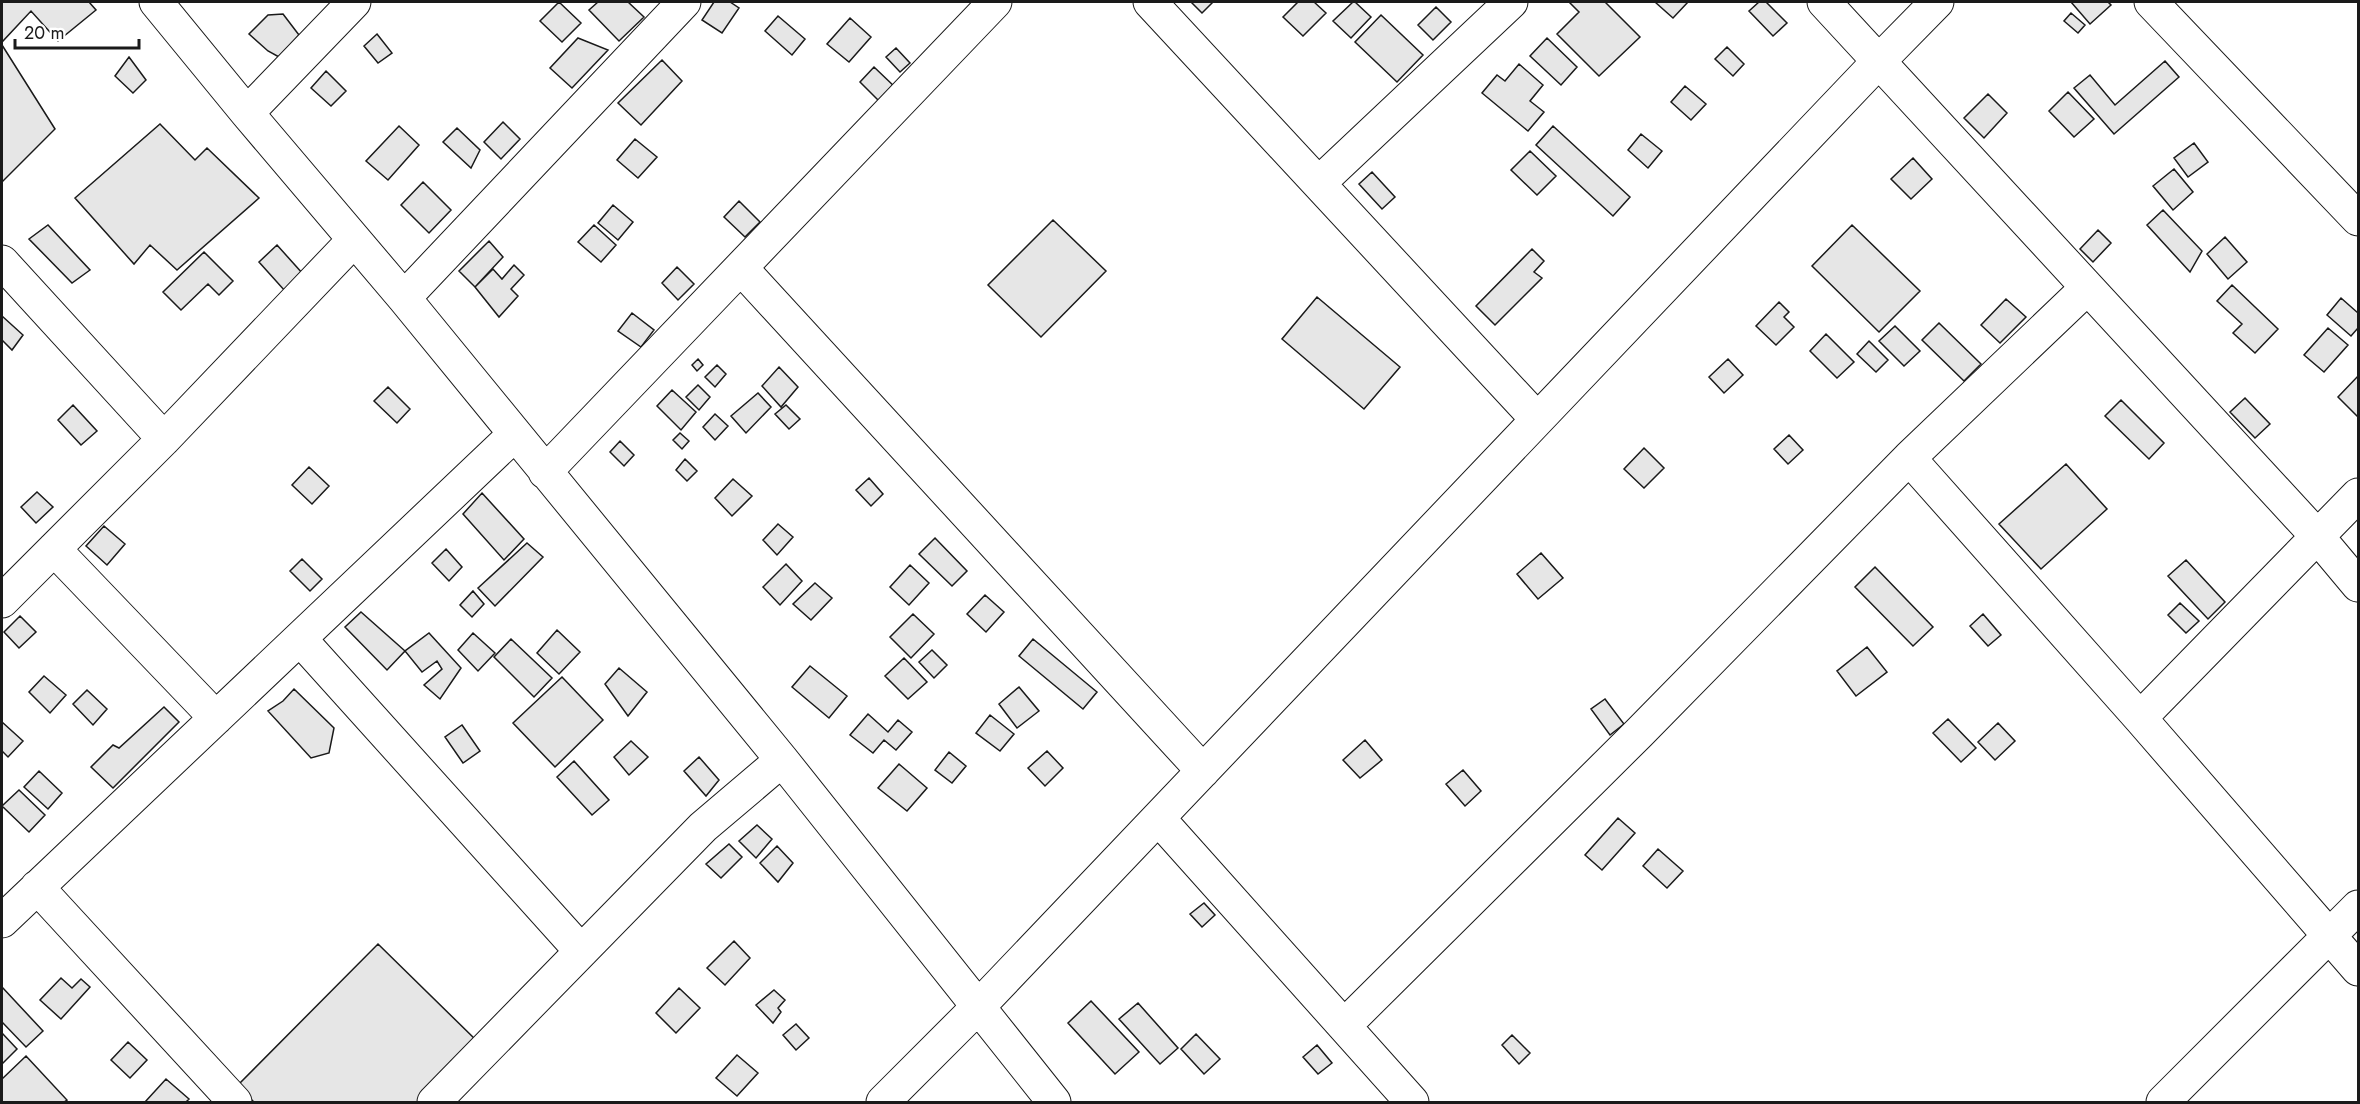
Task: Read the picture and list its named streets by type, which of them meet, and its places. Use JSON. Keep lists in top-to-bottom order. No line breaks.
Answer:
{"scale_bar":"20 m"}
